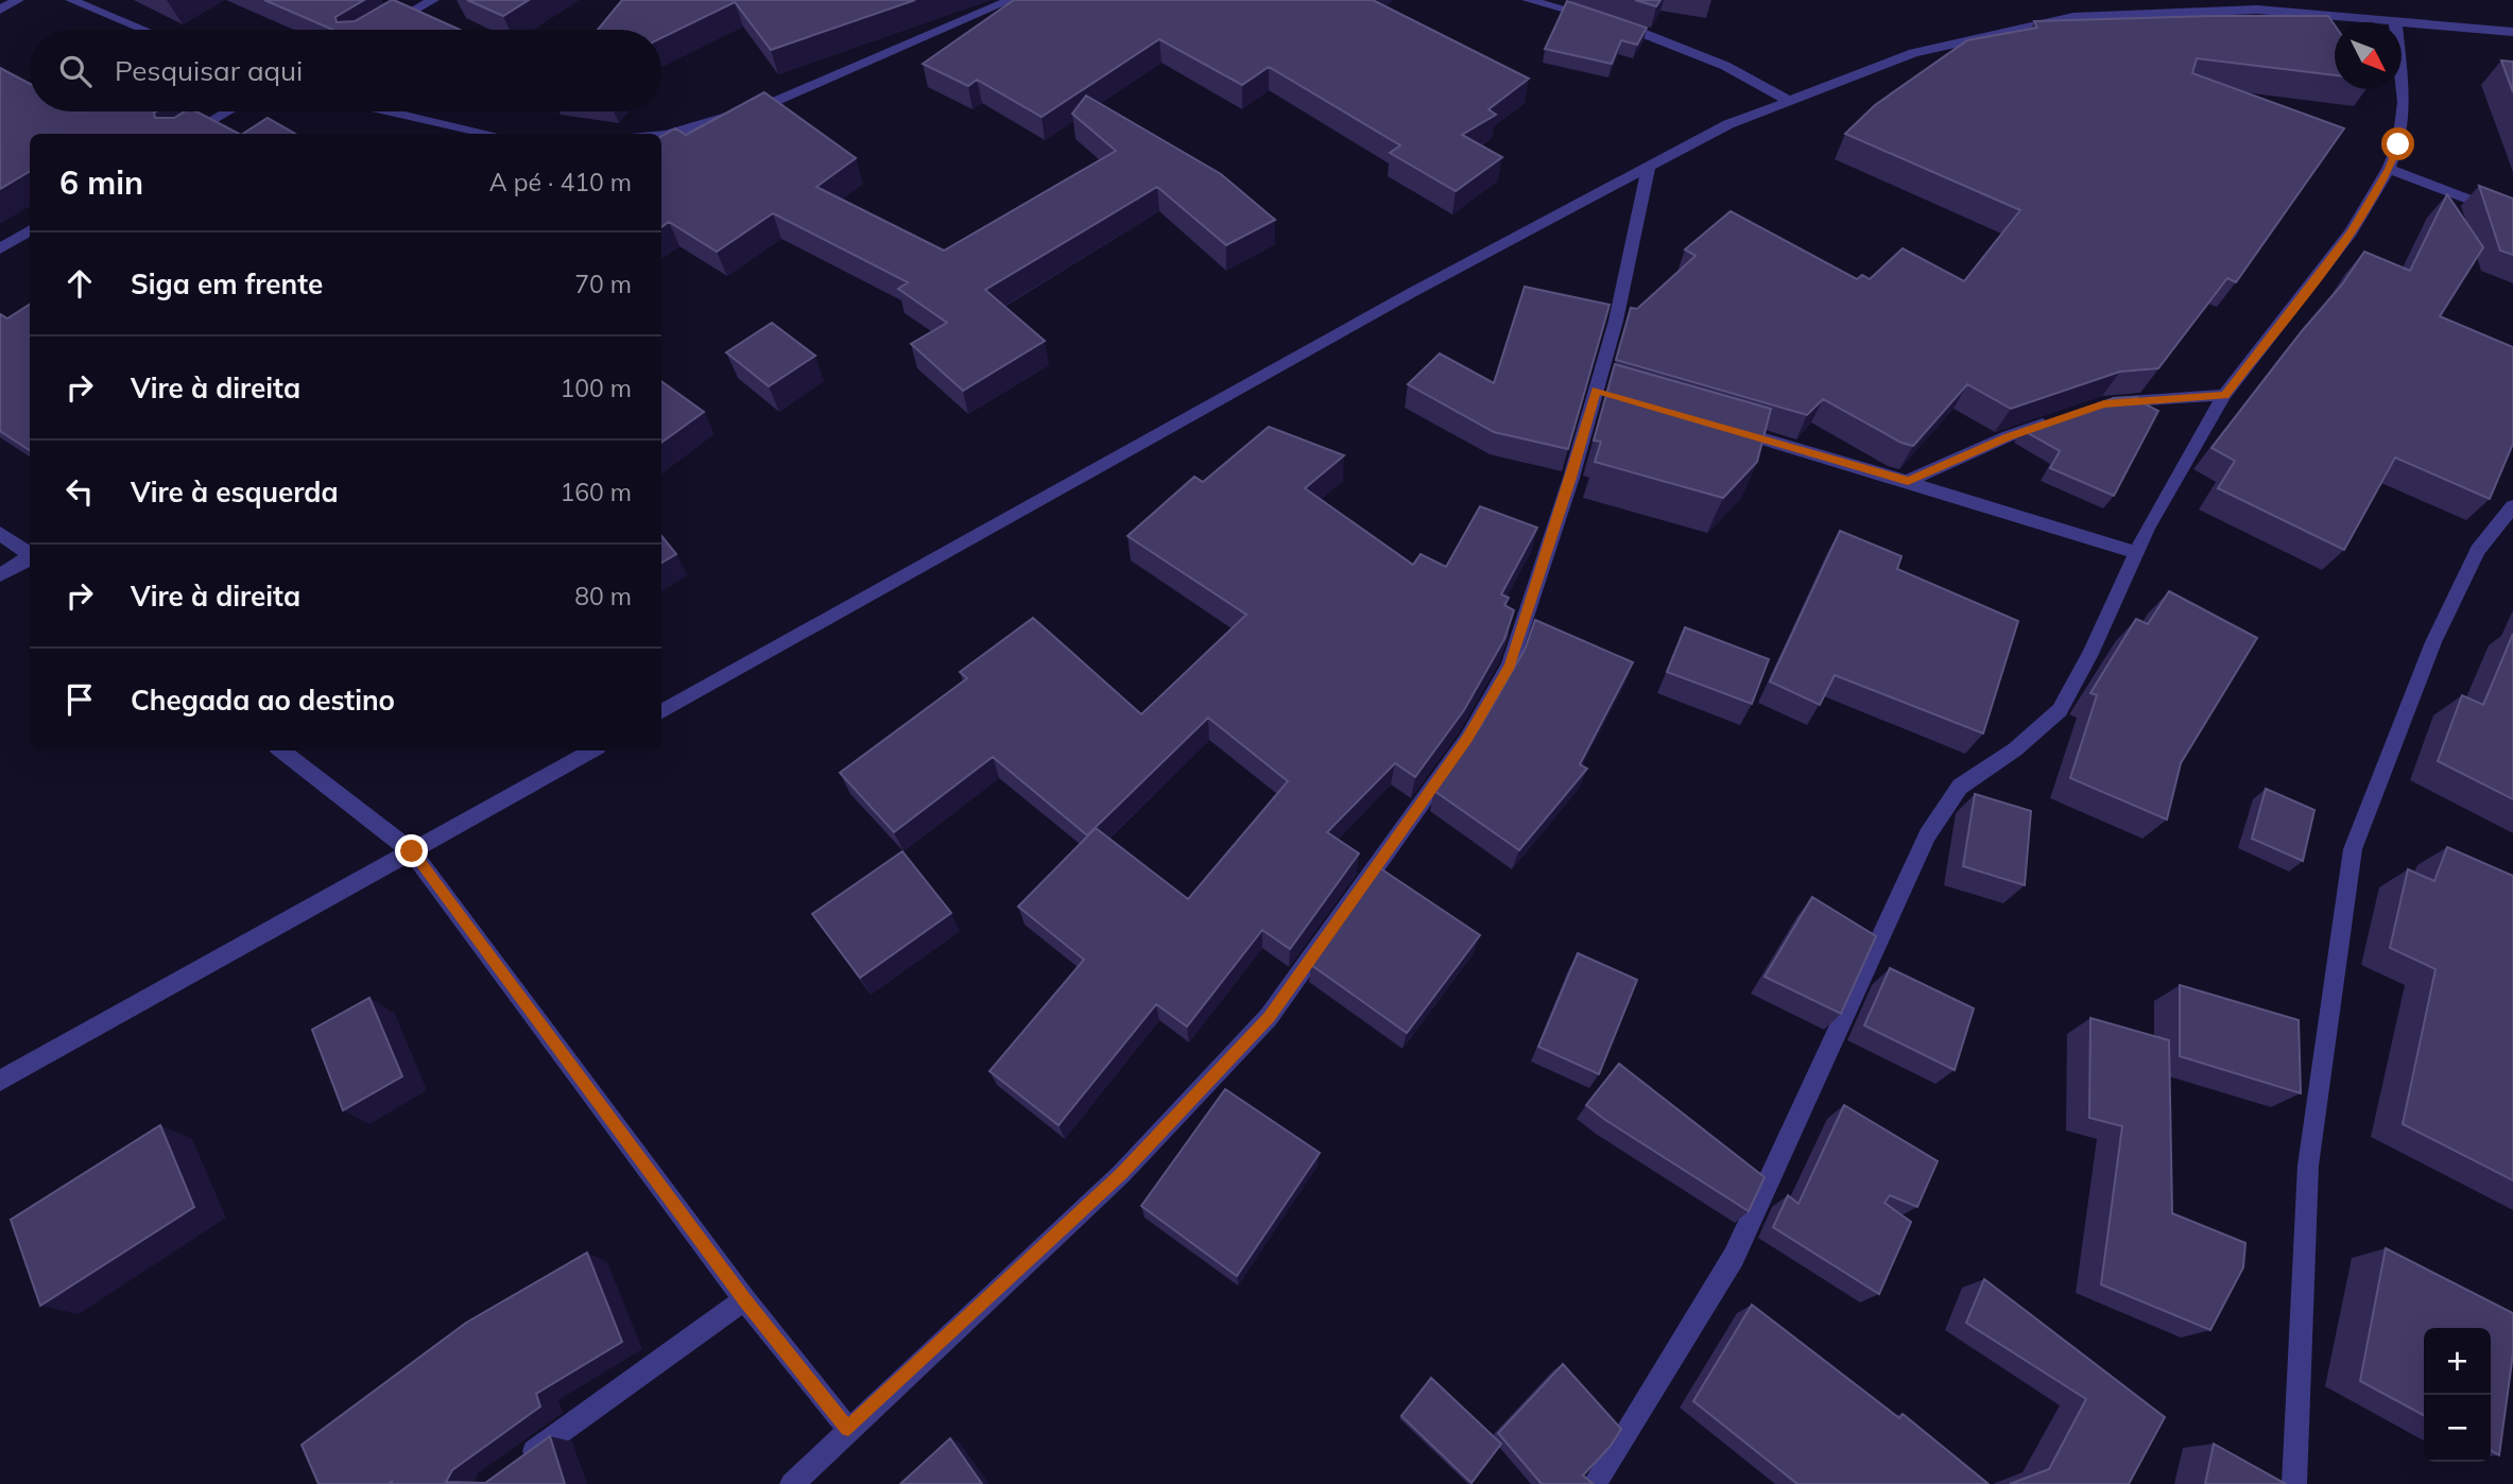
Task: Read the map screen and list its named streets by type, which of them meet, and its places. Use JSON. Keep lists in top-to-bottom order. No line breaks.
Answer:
{"north":"bottom right","page":{"search":"Pesquisar aqui","heading":["6 min","A pé · 410 m"],"list":[["Siga em frente","70 m"],["Vire à direita","100 m"],["Vire à esquerda","160 m"],["Vire à direita","80 m"],"Chegada ao destino"],"map_buttons":["+","−"]}}
